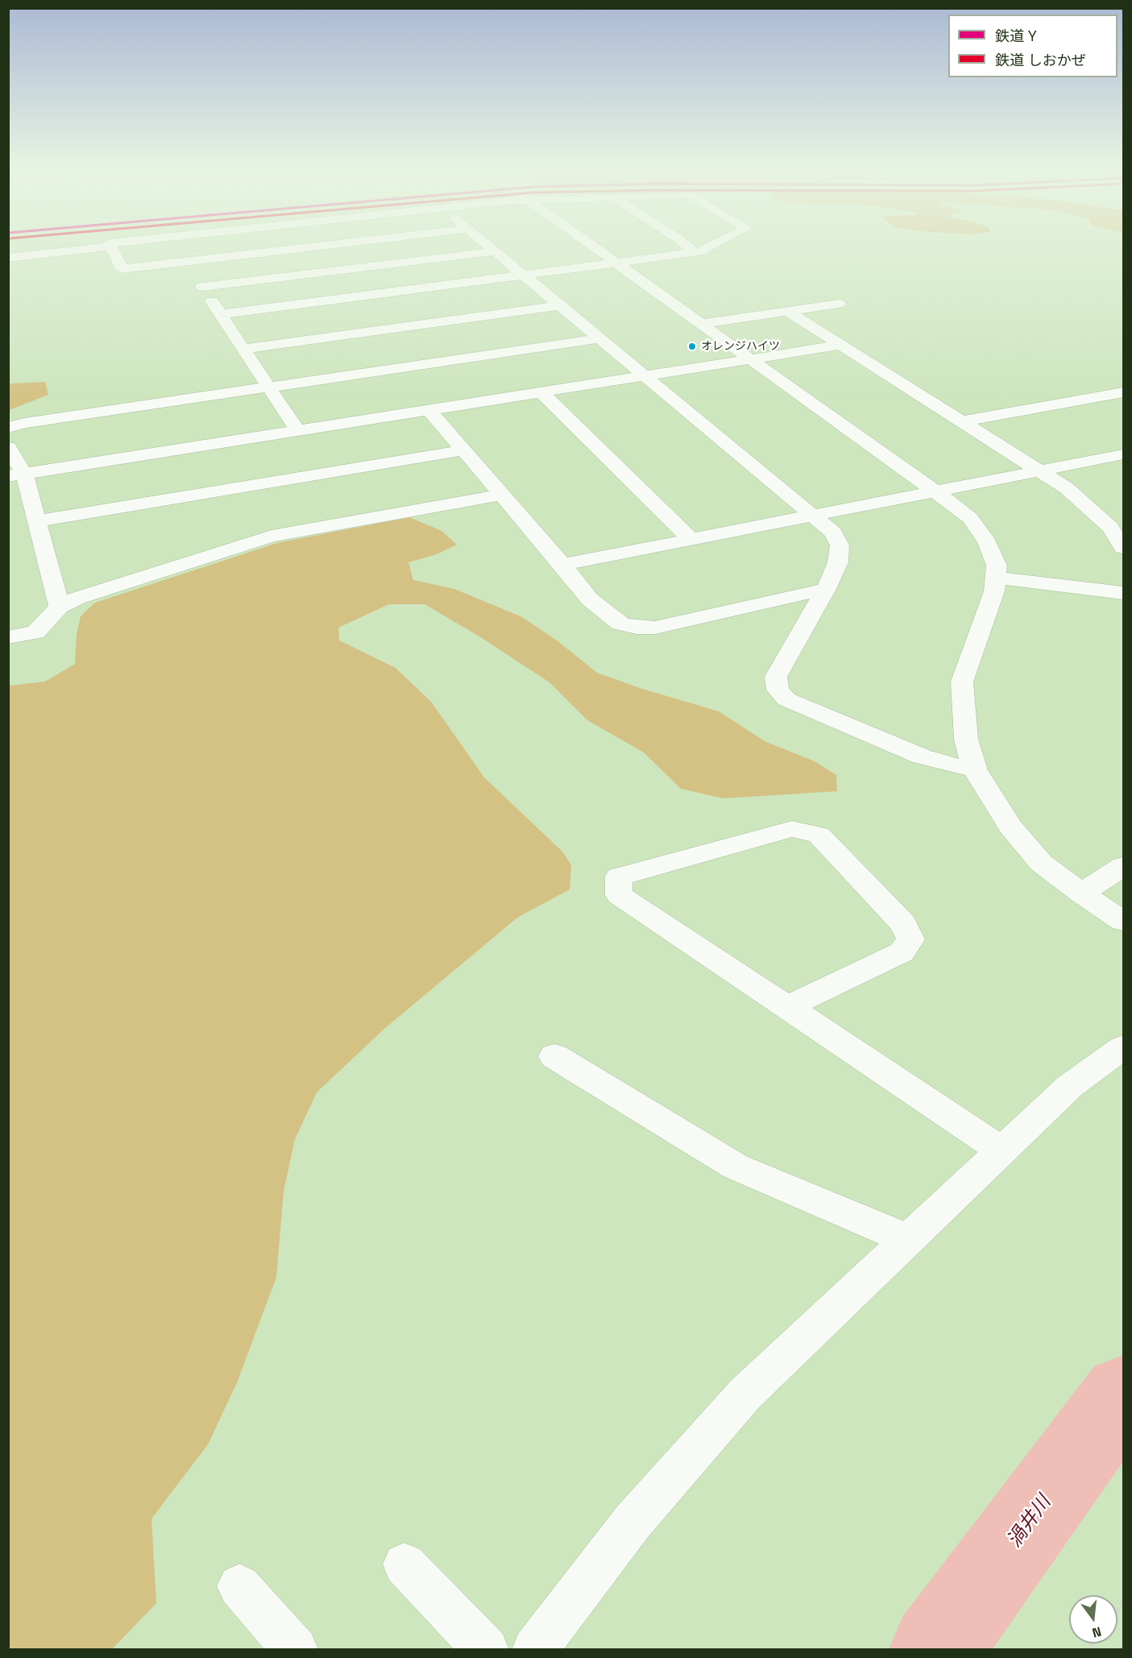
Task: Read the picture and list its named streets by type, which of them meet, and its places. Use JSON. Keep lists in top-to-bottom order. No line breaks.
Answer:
{"water":["渦井川"],"places":["オレンジハイツ"],"legend":["鉄道 Y","鉄道 しおかぜ"],"north":"bottom"}
